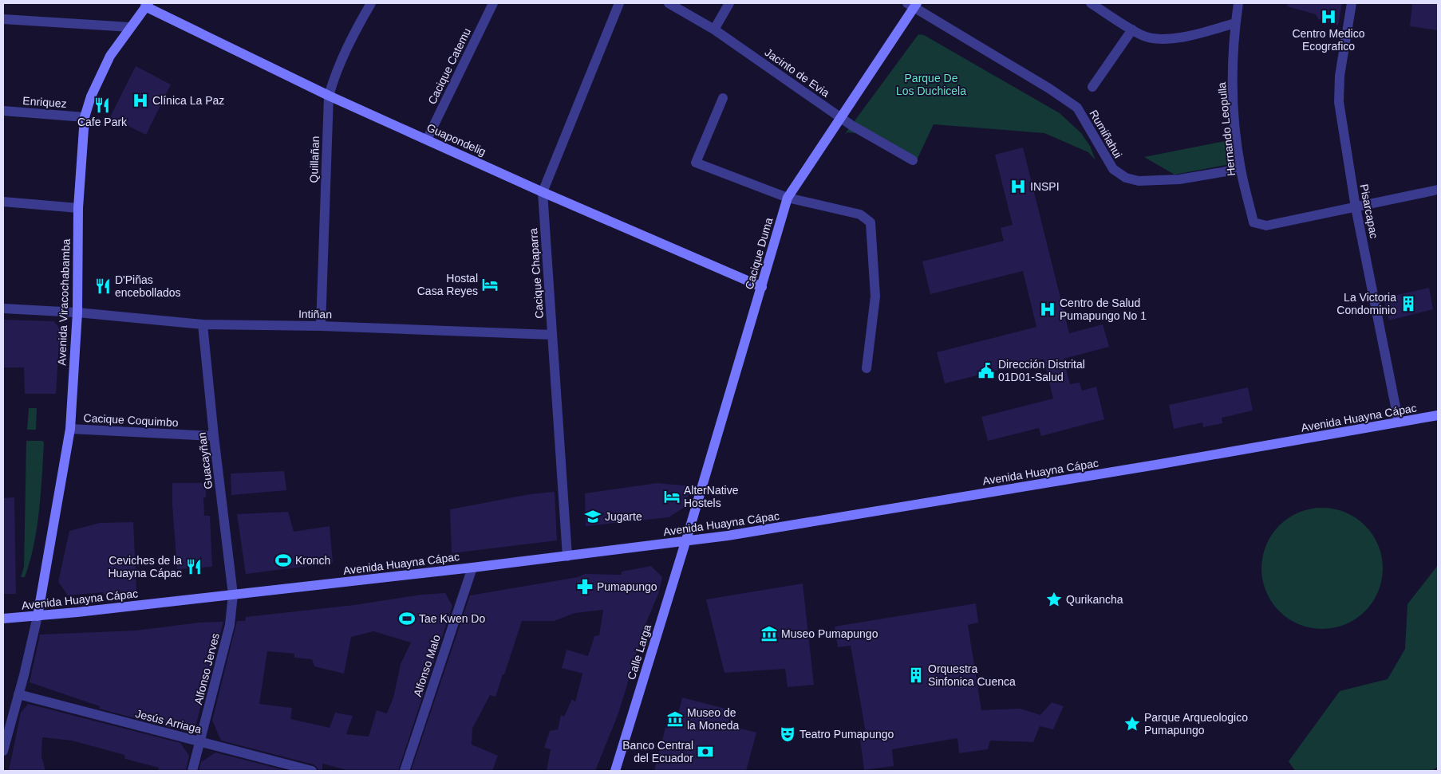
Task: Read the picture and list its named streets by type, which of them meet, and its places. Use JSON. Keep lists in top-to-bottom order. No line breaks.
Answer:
{"streets":{"street":["Cacique Catemu","Jacinto de Evia","Enriquez","Hernando Leopulla","Rumiñahui","Guapondelig","Quillañan","Pisarcapac","Cacique Duma","Cacique Chaparra","Avenida Viracochabamba","Intiñan","Avenida Huayna Cápac","Cacique Coquimbo","Guacayñan","Calle Larga","Alfonso Malo","Alfonso Jerves","Jesús Arriaga"]},"crossings":[["Cacique Catemu","Guapondelig"],["Jacinto de Evia","Cacique Duma"],["Enriquez","Avenida Viracochabamba"],["Hernando Leopulla","Rumiñahui"],["Hernando Leopulla","Pisarcapac"],["Rumiñahui","Cacique Duma"],["Guapondelig","Quillañan"],["Guapondelig","Cacique Duma"],["Guapondelig","Cacique Chaparra"],["Guapondelig","Avenida Viracochabamba"],["Quillañan","Intiñan"],["Pisarcapac","Avenida Huayna Cápac"],["Cacique Duma","Avenida Huayna Cápac"],["Cacique Duma","Calle Larga"],["Cacique Chaparra","Intiñan"],["Cacique Chaparra","Avenida Huayna Cápac"],["Avenida Viracochabamba","Intiñan"],["Avenida Viracochabamba","Avenida Huayna Cápac"],["Avenida Viracochabamba","Cacique Coquimbo"],["Intiñan","Guacayñan"],["Avenida Huayna Cápac","Guacayñan"],["Avenida Huayna Cápac","Calle Larga"],["Avenida Huayna Cápac","Alfonso Malo"],["Avenida Huayna Cápac","Alfonso Jerves"],["Cacique Coquimbo","Guacayñan"],["Guacayñan","Alfonso Jerves"],["Alfonso Jerves","Jesús Arriaga"]],"parks":["Parque De Los Duchicela"],"places":{"hospital":["Centro Medico Ecografico","Clínica La Paz","INSPI","Centro de Salud Pumapungo No 1"],"restaurant":["Cafe Park","D'Piñas encebollados","Ceviches de la Huayna Cápac"],"hotel":["Hostal Casa Reyes","AlterNative Hostels"],"building":["La Victoria Condominio","Orquestra Sinfonica Cuenca"],"public building":["Dirección Distrital 01D01-Salud"],"school or university":["Jugarte"],"sports":["Kronch","Tae Kwen Do"],"pharmacy":["Pumapungo"],"place":["Qurikancha","Parque Arqueologico Pumapungo"],"museum":["Museo Pumapungo","Museo de la Moneda"],"theatre":["Teatro Pumapungo"],"bank":["Banco Central del Ecuador"]}}
